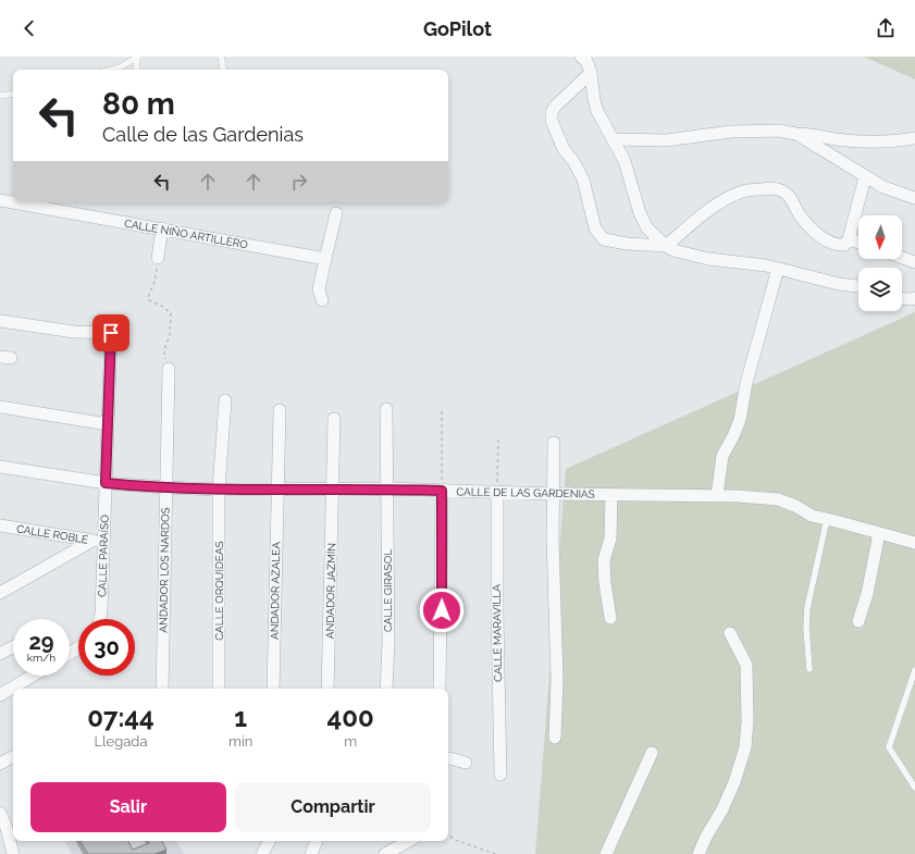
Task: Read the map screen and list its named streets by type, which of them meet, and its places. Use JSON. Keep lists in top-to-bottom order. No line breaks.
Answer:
{"streets":{"street":["CALLE NIÑO ARTILLERO","CALLE DE LAS GARDENIAS","CALLE ROBLE","CALLE PARAÍSO","ANDADOR LOS NARDOS","CALLE ORQUÍDEAS","ANDADOR AZALEA","ANDADOR JAZMÍN","CALLE GIRASOL","CALLE MARAVILLA"]},"crossings":[["CALLE DE LAS GARDENIAS","CALLE PARAÍSO"],["CALLE DE LAS GARDENIAS","ANDADOR LOS NARDOS"],["CALLE DE LAS GARDENIAS","CALLE ORQUÍDEAS"],["CALLE DE LAS GARDENIAS","ANDADOR AZALEA"],["CALLE DE LAS GARDENIAS","ANDADOR JAZMÍN"],["CALLE DE LAS GARDENIAS","CALLE GIRASOL"],["CALLE DE LAS GARDENIAS","CALLE MARAVILLA"],["CALLE ROBLE","CALLE PARAÍSO"]],"north":"bottom","page":{"header":"GoPilot","turn":["80 m","Calle de las Gardenias"],"speed":"29 km/h","limit":"30","eta":["07:44","Llegada","1","min","400","m"],"buttons":["Salir","Compartir"]}}
